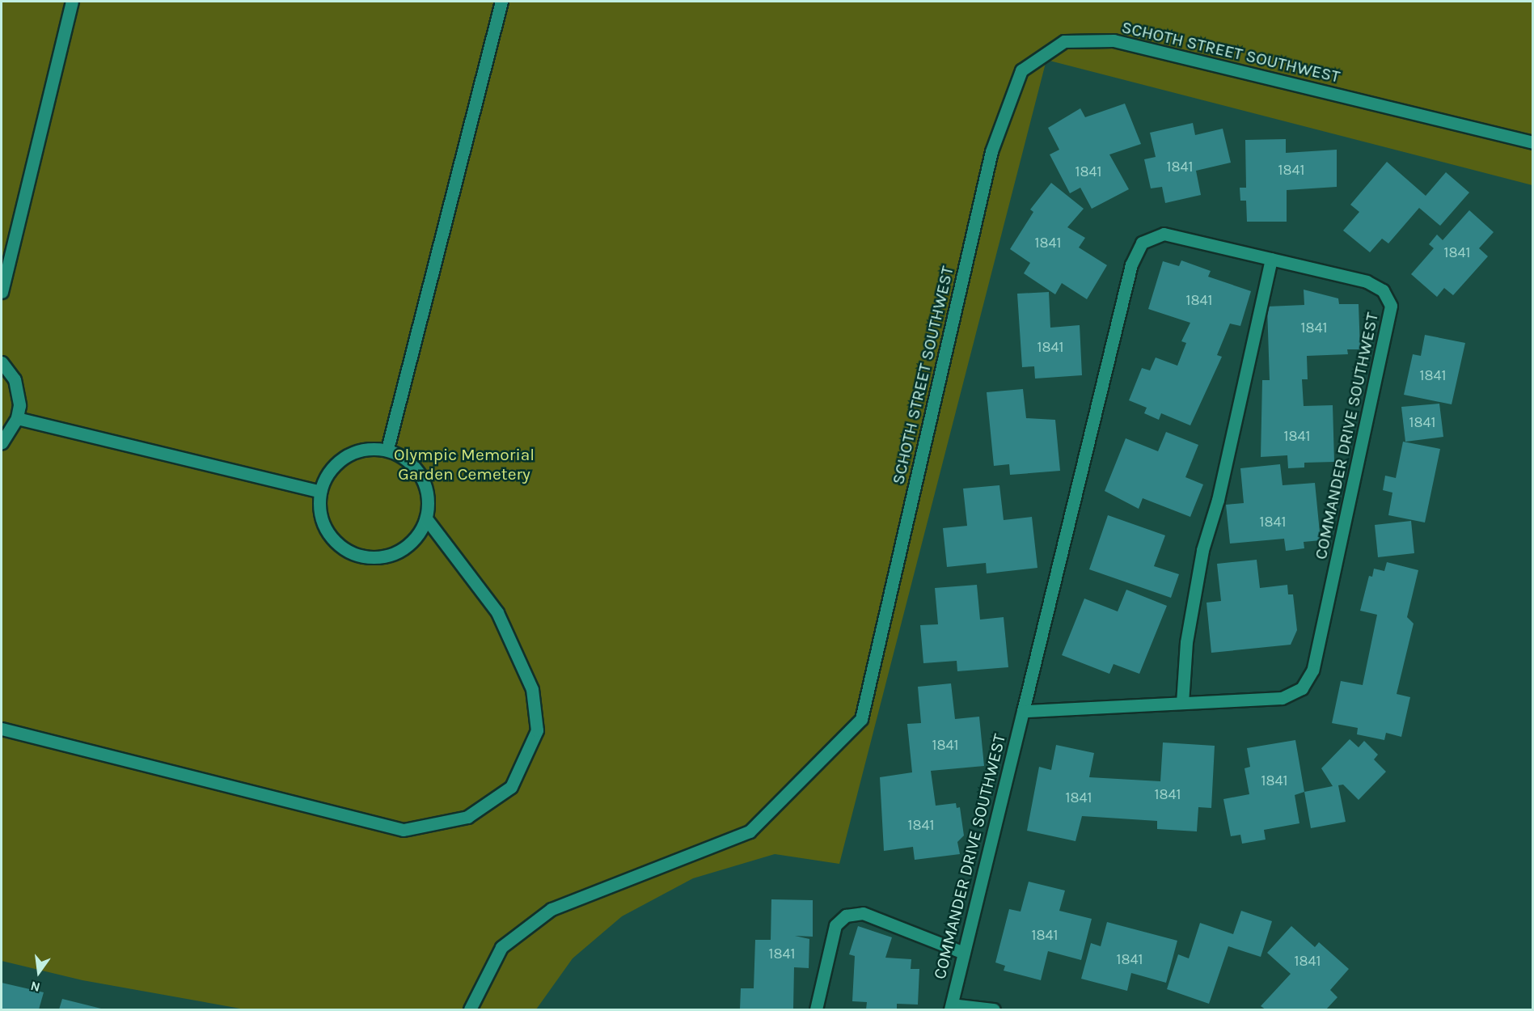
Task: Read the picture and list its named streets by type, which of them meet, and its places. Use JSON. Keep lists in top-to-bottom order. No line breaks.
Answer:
{"streets":{"street":["SCHOTH STREET SOUTHWEST","COMMANDER DRIVE SOUTHWEST"]},"parks":["Olympic Memorial Garden Cemetery"],"house_numbers":["1841","1841","1841","1841","1841","1841","1841","1841","1841","1841","1841","1841","1841","1841","1841","1841","1841","1841","1841","1841","1841"],"north":"bottom"}
